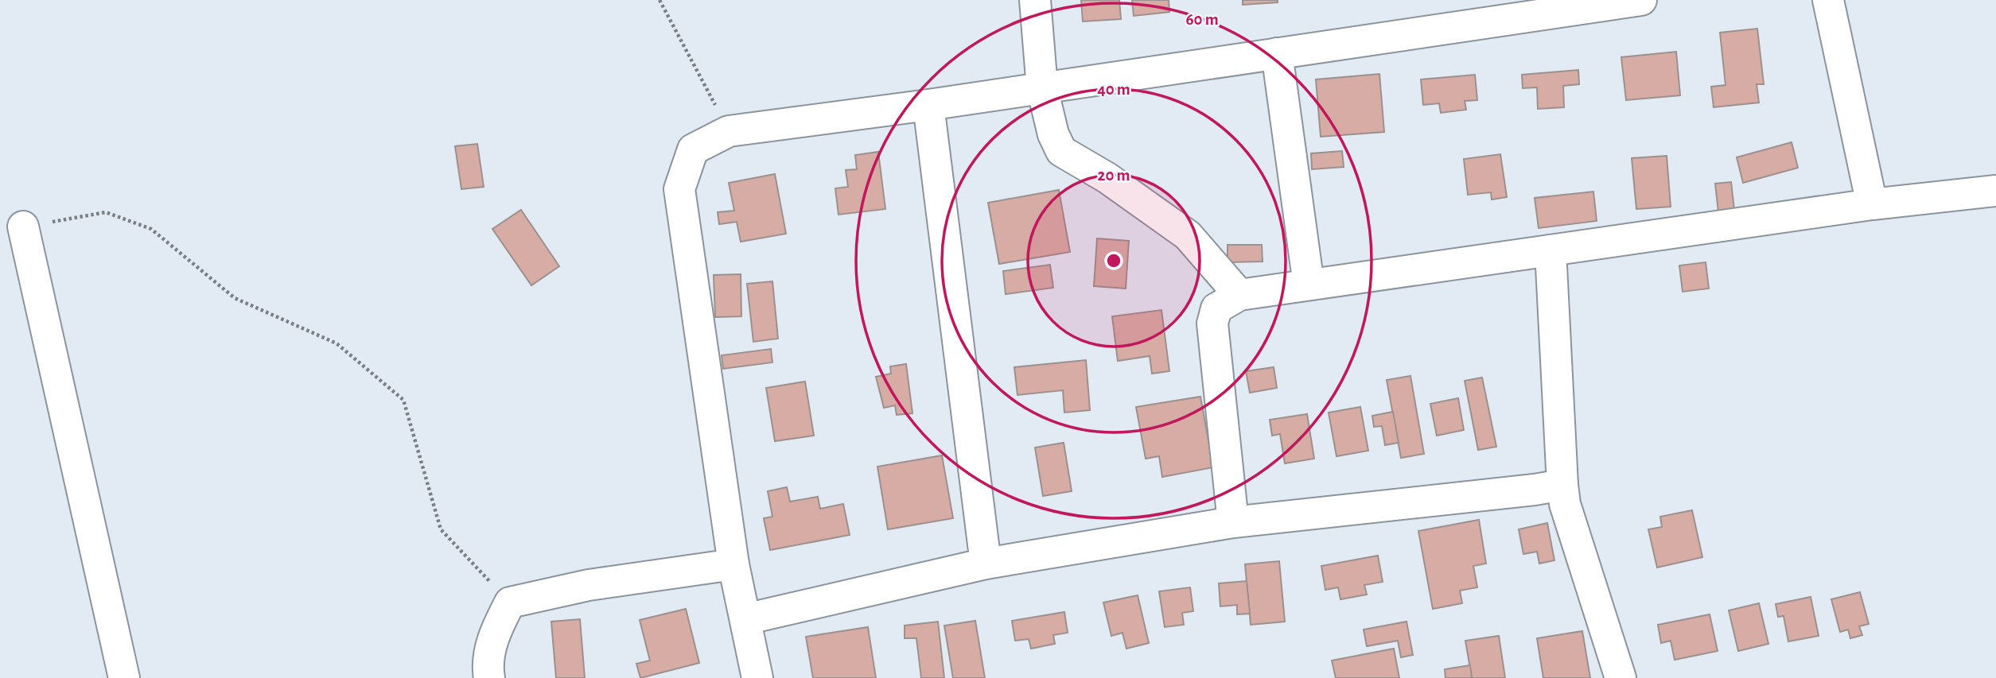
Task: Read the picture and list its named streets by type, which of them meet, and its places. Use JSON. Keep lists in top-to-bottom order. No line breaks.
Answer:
{"rings":["60 m","40 m","20 m"]}
